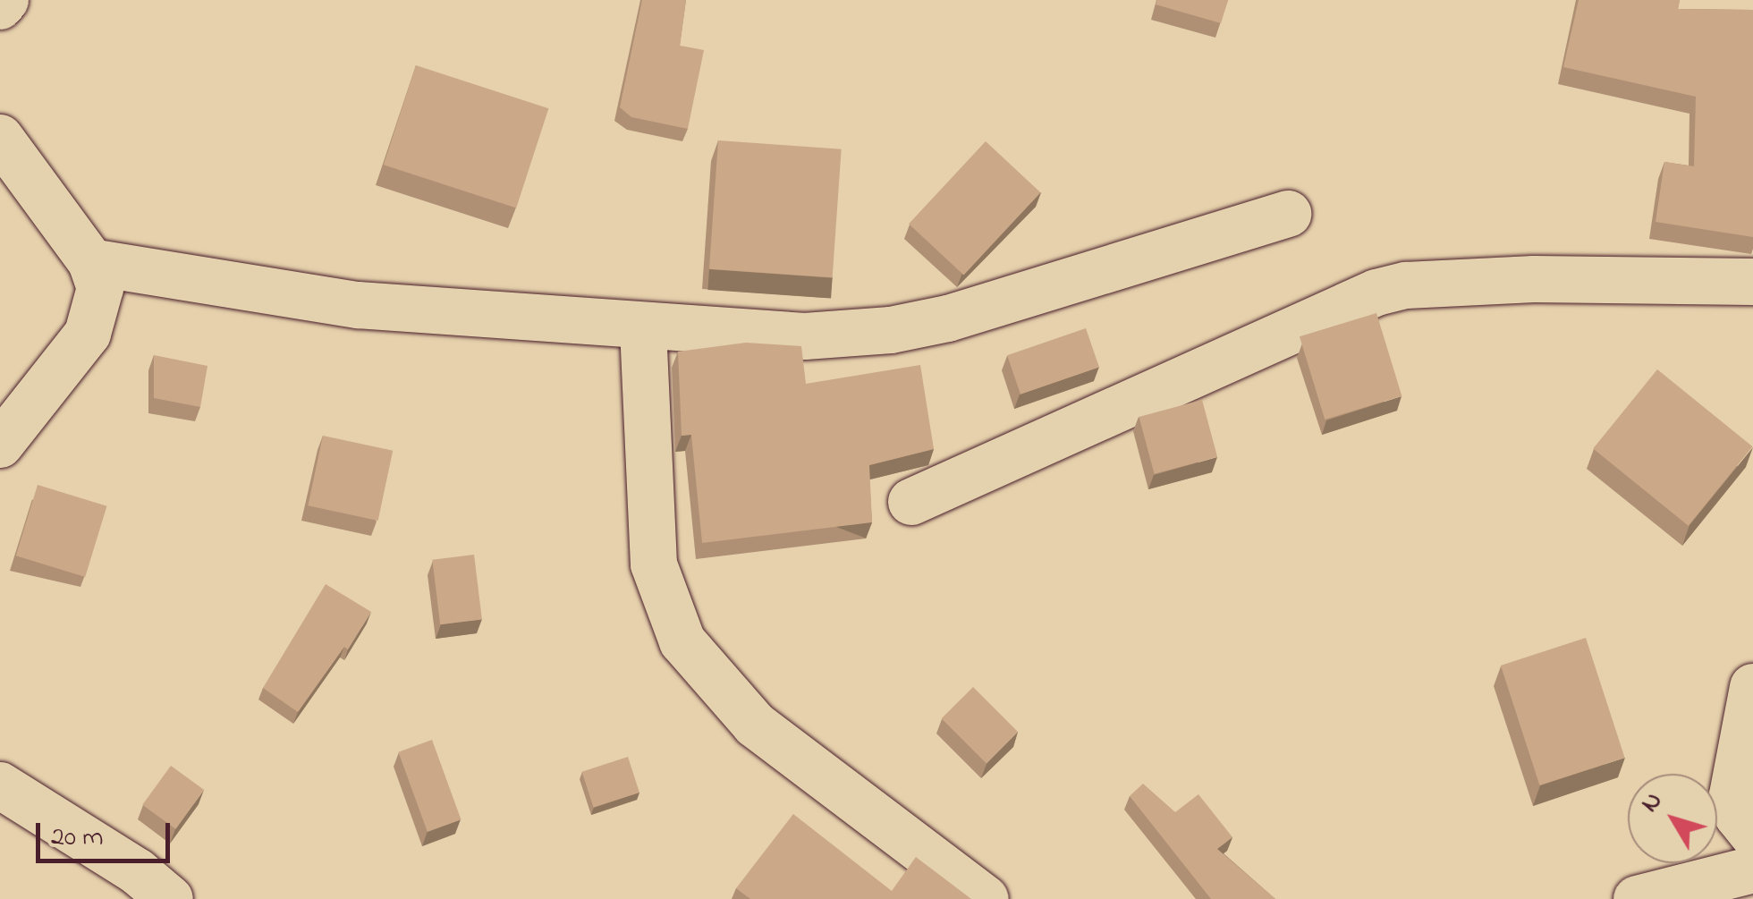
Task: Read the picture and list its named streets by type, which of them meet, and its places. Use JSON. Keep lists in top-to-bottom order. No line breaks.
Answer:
{"scale_bar":"20 m","north":"top left"}
